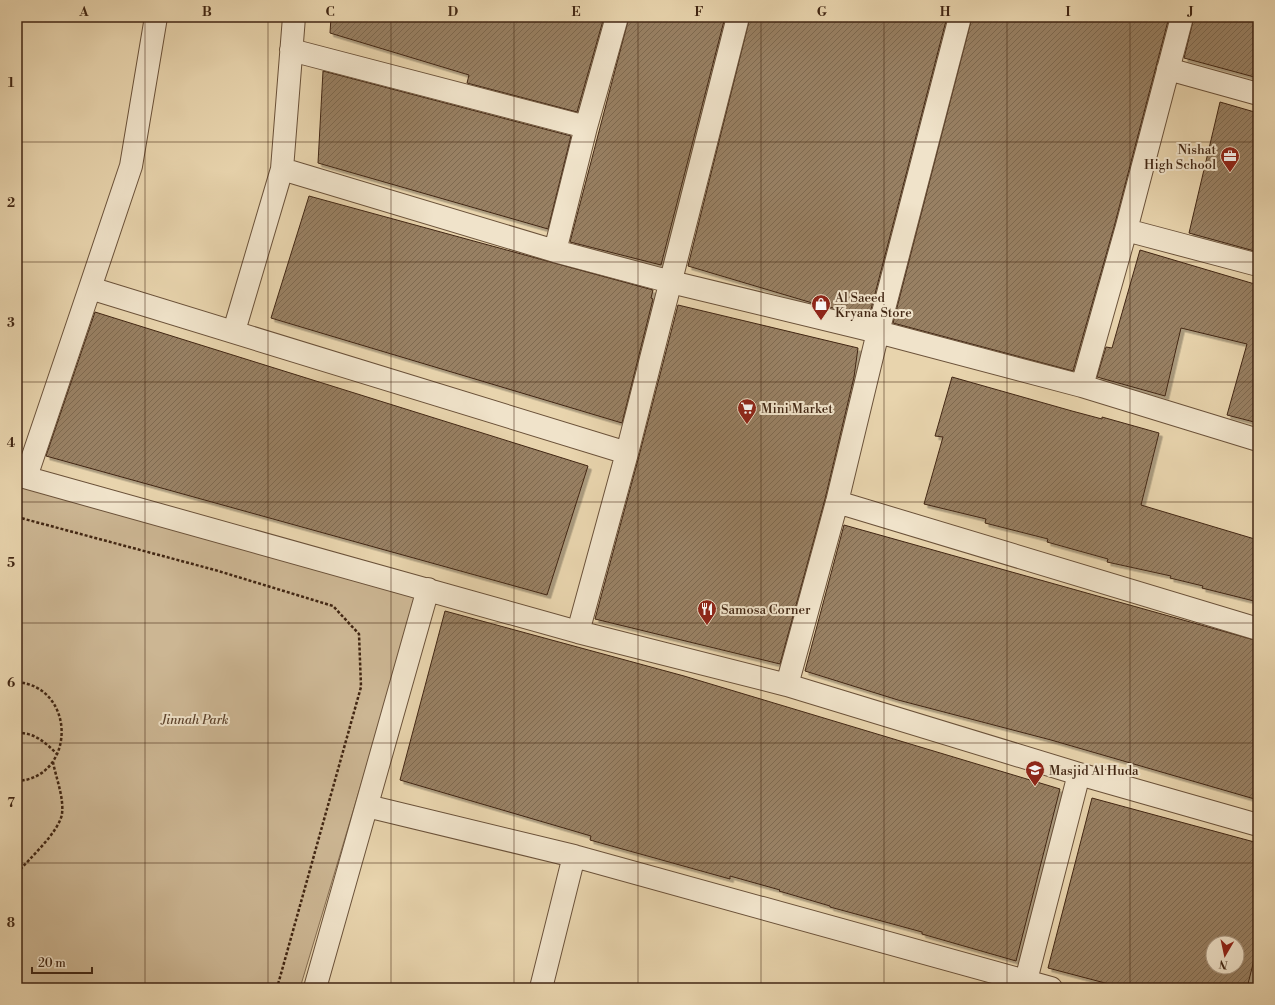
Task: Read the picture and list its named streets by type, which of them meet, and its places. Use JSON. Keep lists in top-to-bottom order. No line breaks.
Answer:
{"parks":["Jinnah Park"],"places":{"office":["Nishat High School"],"shop":["Al Saeed Kryana Store"],"supermarket":["Mini Market"],"restaurant":["Samosa Corner"],"school or university":["Masjid Al Huda"]},"scale_bar":"20 m","north":"bottom","grid":{"columns":["A","B","C","D","E","F","G","H","I","J"],"rows":["1","2","3","4","5","6","7","8"]}}
